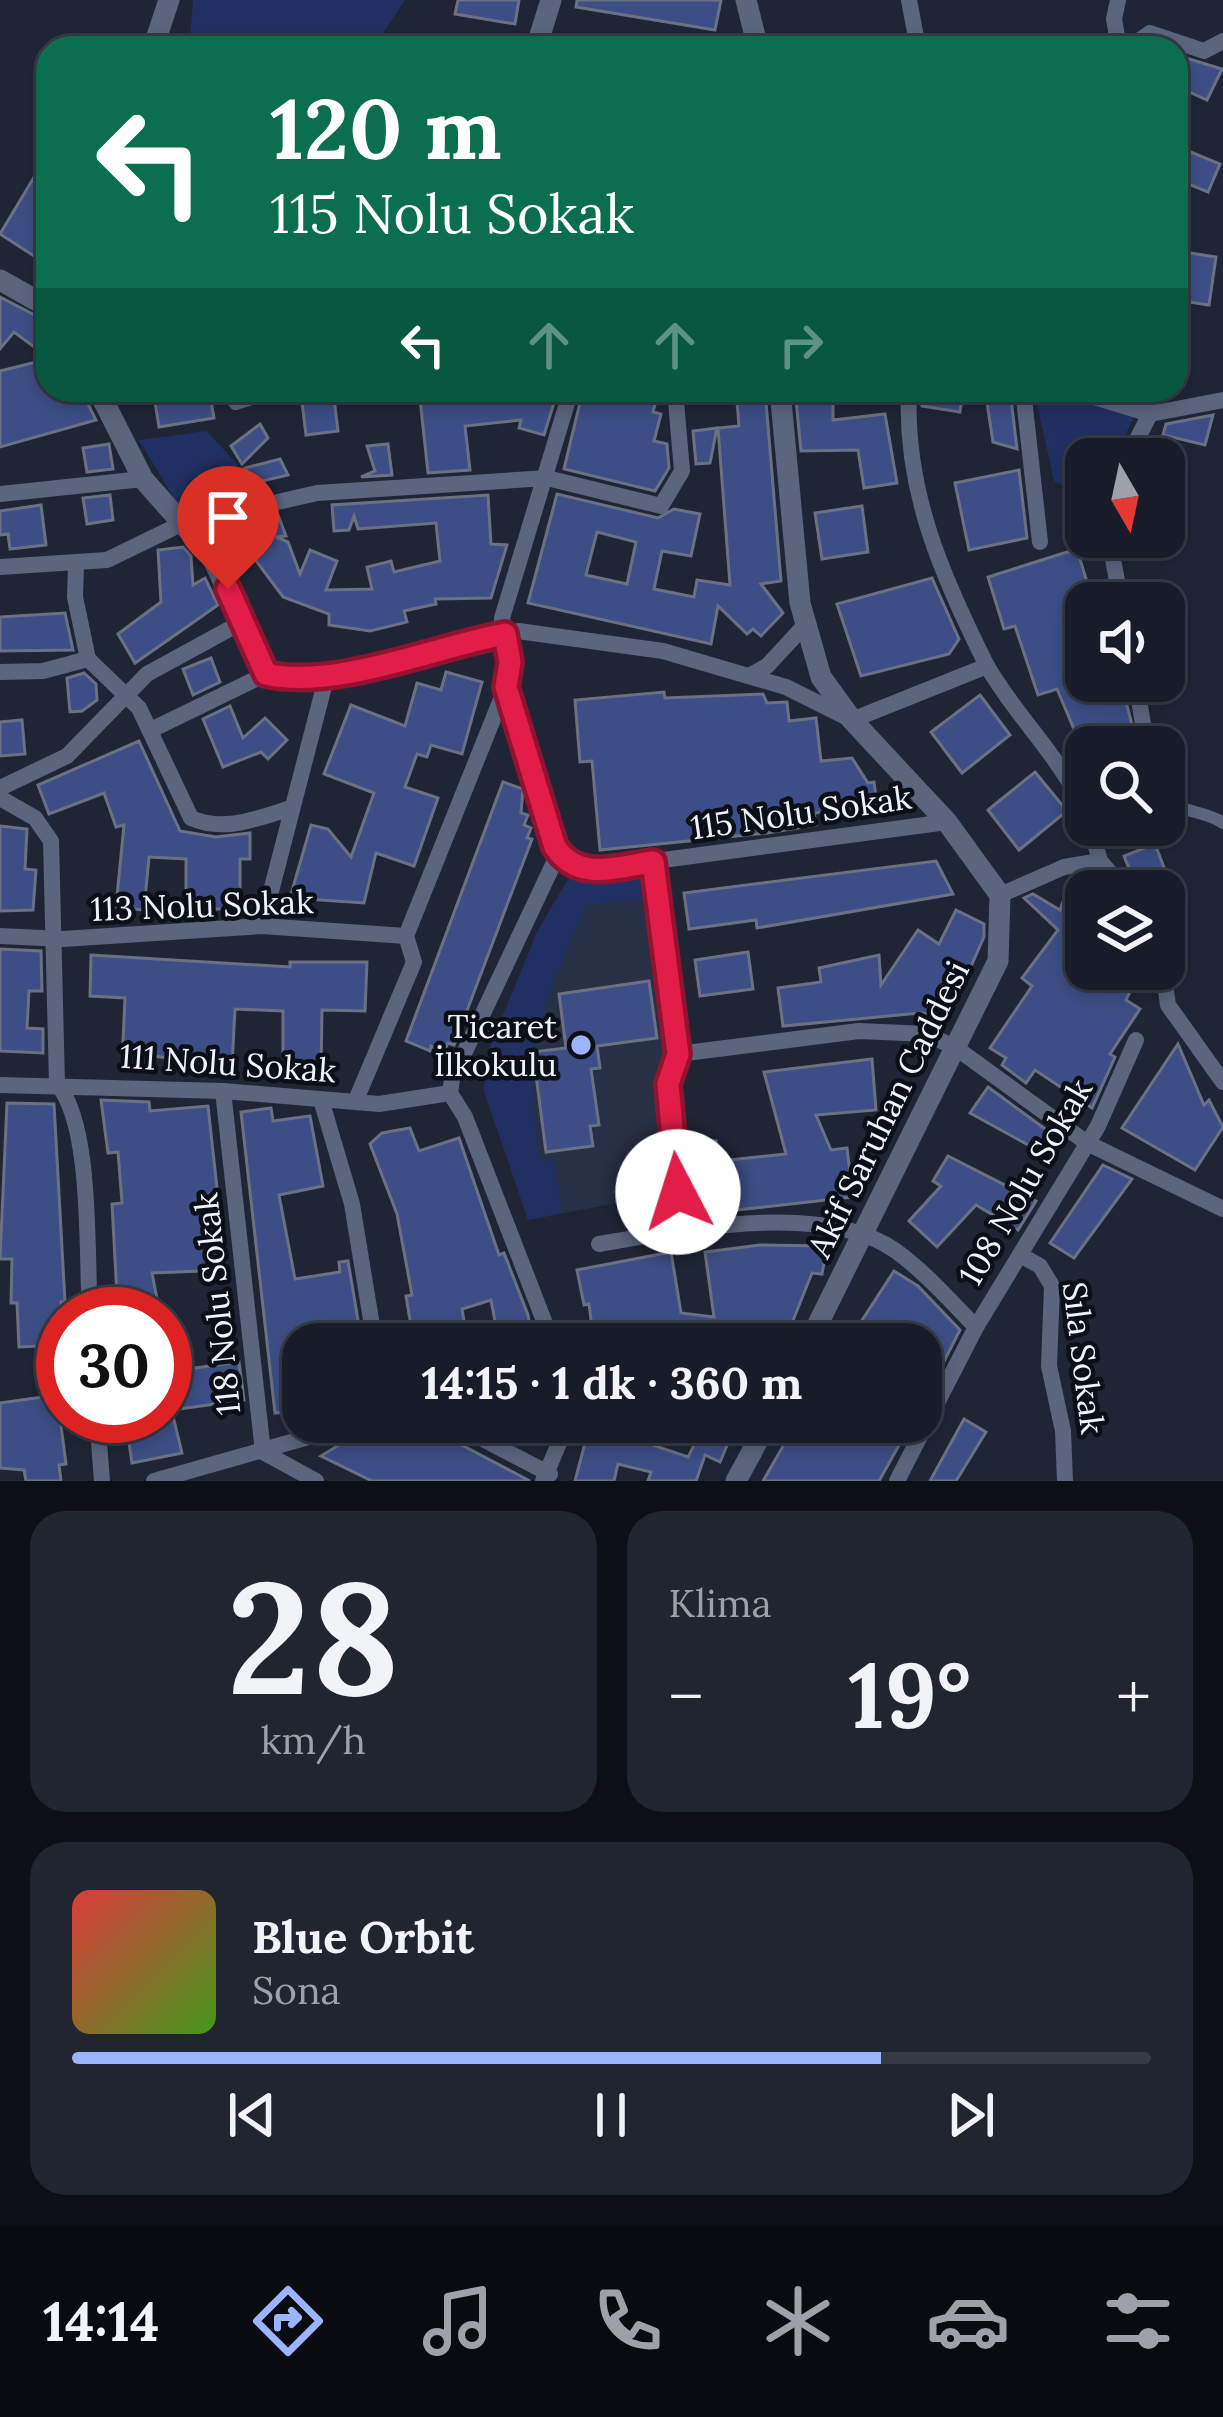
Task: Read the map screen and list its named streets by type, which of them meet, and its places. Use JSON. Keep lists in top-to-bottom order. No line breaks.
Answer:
{"streets":{"street":["115 Nolu Sokak","113 Nolu Sokak","111 Nolu Sokak","Akif Saruhan Caddesi","108 Nolu Sokak","118 Nolu Sokak","Sıla Sokak"]},"crossings":[["111 Nolu Sokak","118 Nolu Sokak"],["108 Nolu Sokak","Sıla Sokak"]],"places":["Ticaret İlkokulu"],"north":"bottom","page":{"turn":["120 m","115 Nolu Sokak"],"limit":"30","trip":"14:15 · 1 dk · 360 m","tile":[["28","km/h"],"Klima"],"heat":["−","19°","+"],"song":["Blue Orbit","Sona"],"tabs":"14:14"}}
